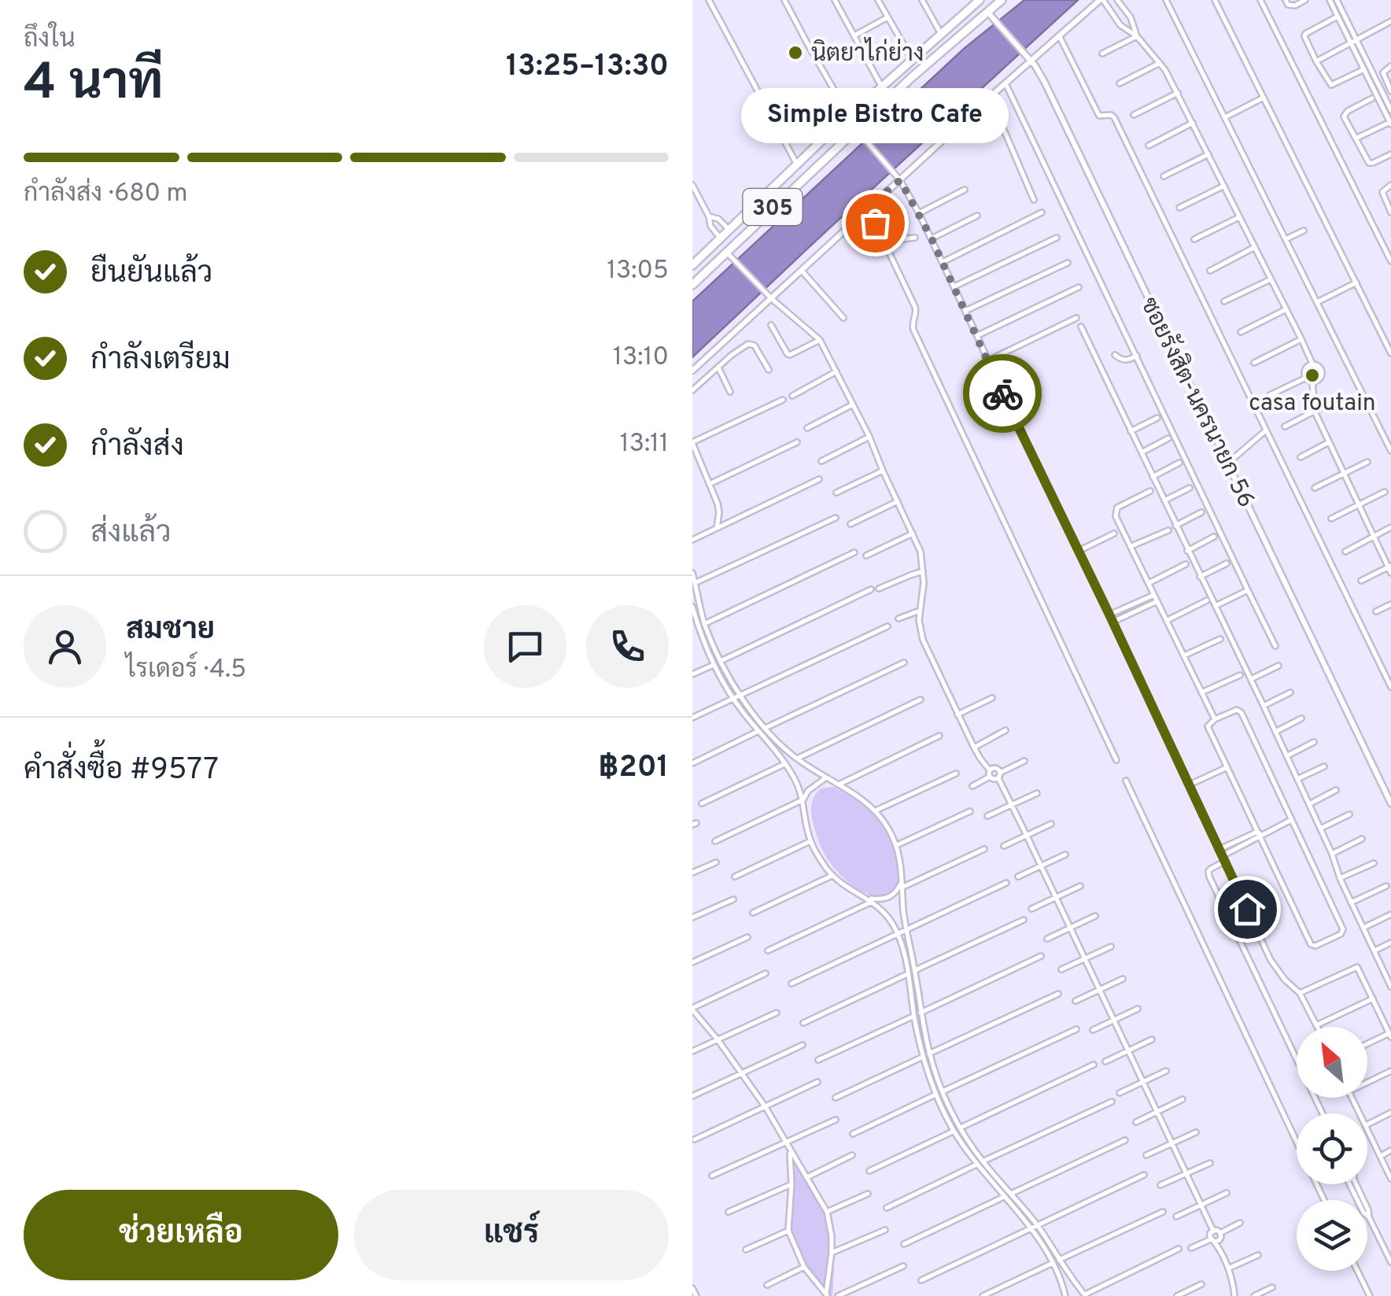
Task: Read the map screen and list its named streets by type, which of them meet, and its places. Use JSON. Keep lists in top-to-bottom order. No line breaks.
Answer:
{"streets":{"main road":["305"],"street":["ซอยรังสิต-นครนายก 56"]},"crossings":[["305","ซอยรังสิต-นครนายก 56"]],"places":["นิตยาไก่ย่าง","Simple Bistro Cafe","casa foutain"],"north":"top left","page":{"heading":["4 นาที","ถึงใน","13:25–13:30"],"panel":["สมชาย","ไรเดอร์ · 4.5","คำสั่งซื้อ #9577","฿201"],"bubble":"Simple Bistro Cafe","bar":"กำลังส่ง · 680 m","list":[["ยืนยันแล้ว","13:05"],["กำลังเตรียม","13:10"],["กำลังส่ง","13:11"],"ส่งแล้ว"],"buttons":["ช่วยเหลือ","แชร์"]}}
